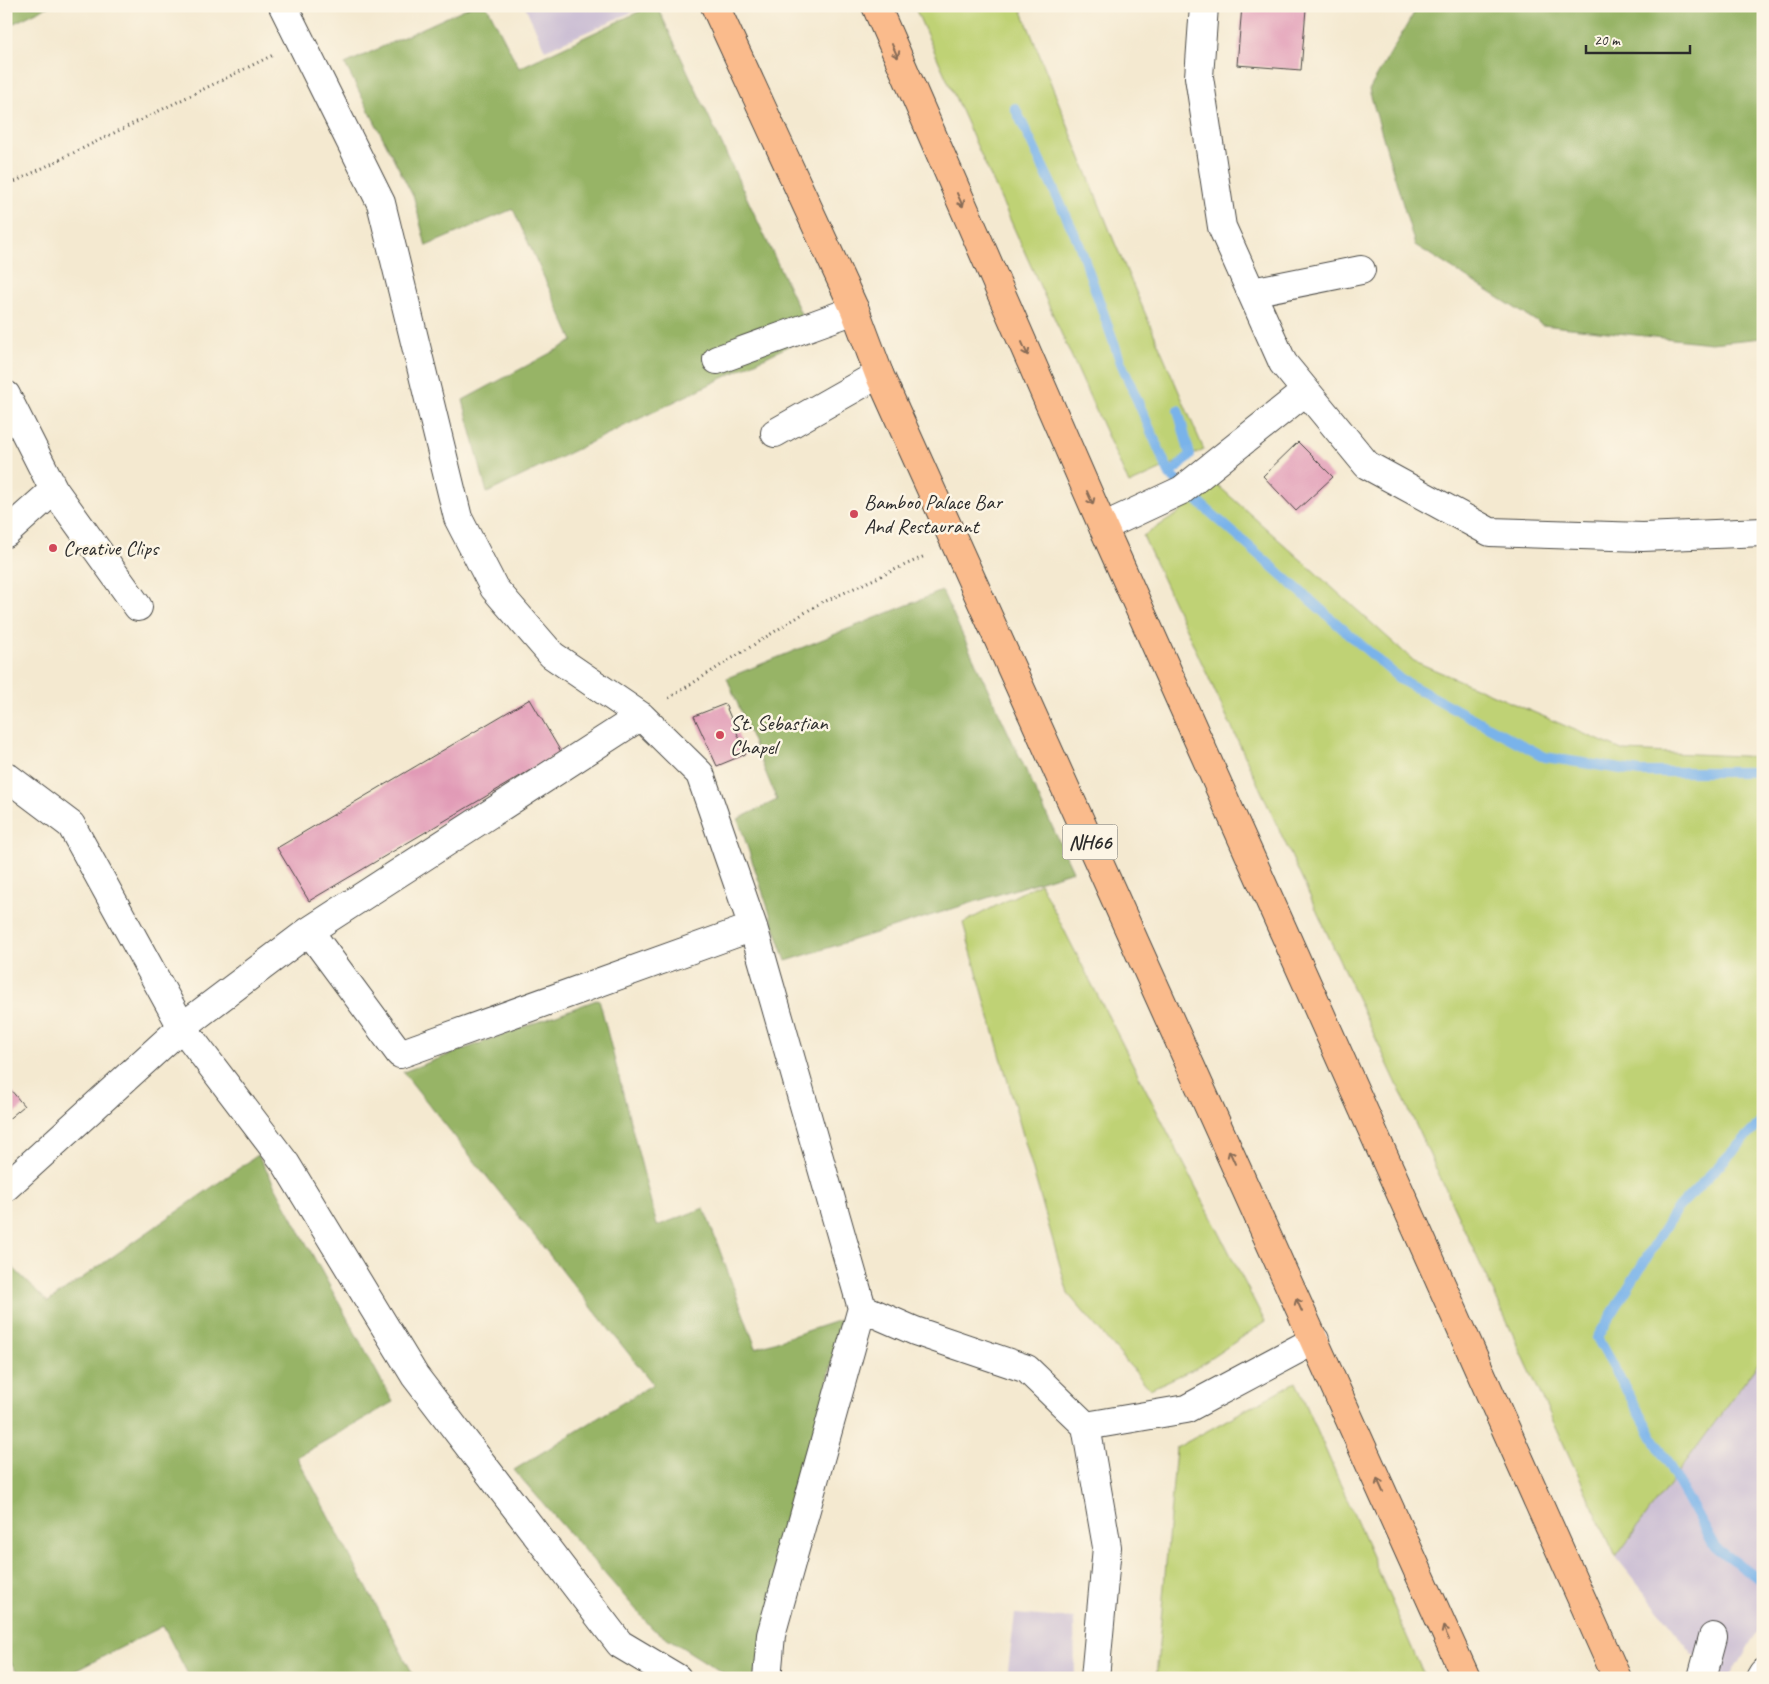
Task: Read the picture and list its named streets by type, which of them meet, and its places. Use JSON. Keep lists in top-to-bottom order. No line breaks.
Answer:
{"streets":{"highway":["NH66"]},"places":["Bamboo Palace Bar And Restaurant","Creative Clips","St. Sebastian Chapel"],"scale_bar":"20 m"}
